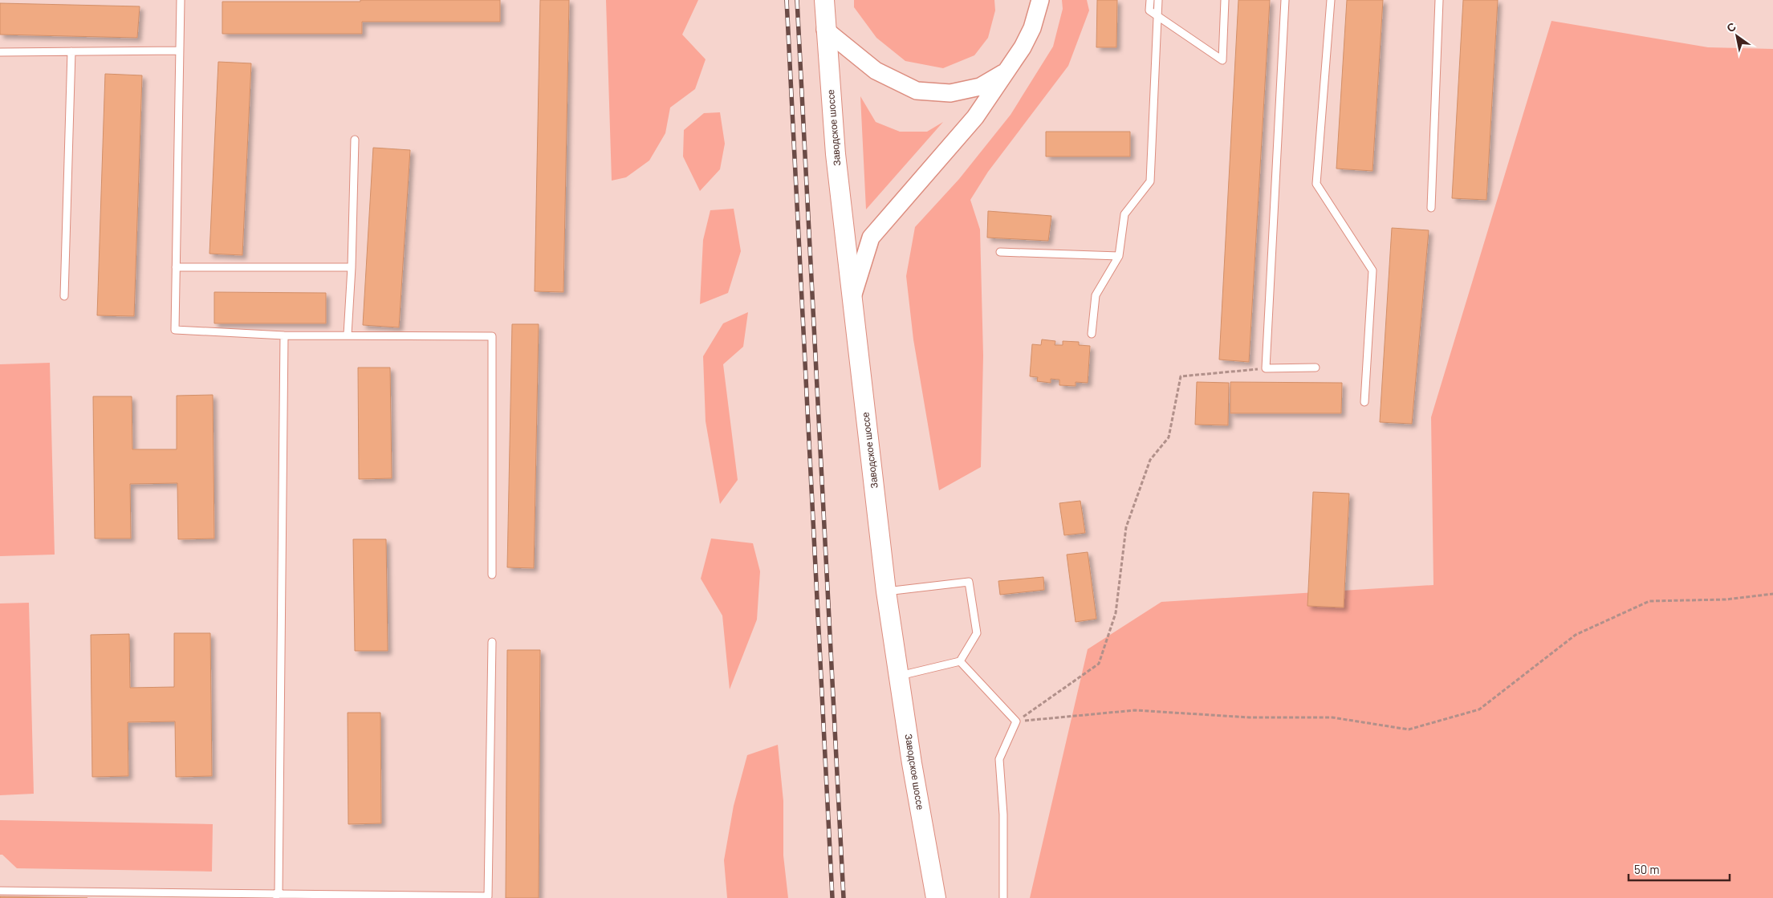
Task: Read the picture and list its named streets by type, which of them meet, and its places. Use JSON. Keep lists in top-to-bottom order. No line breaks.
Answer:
{"streets":{"main road":["Заводское шоссе"]},"scale_bar":"50 m","north":"top left"}
